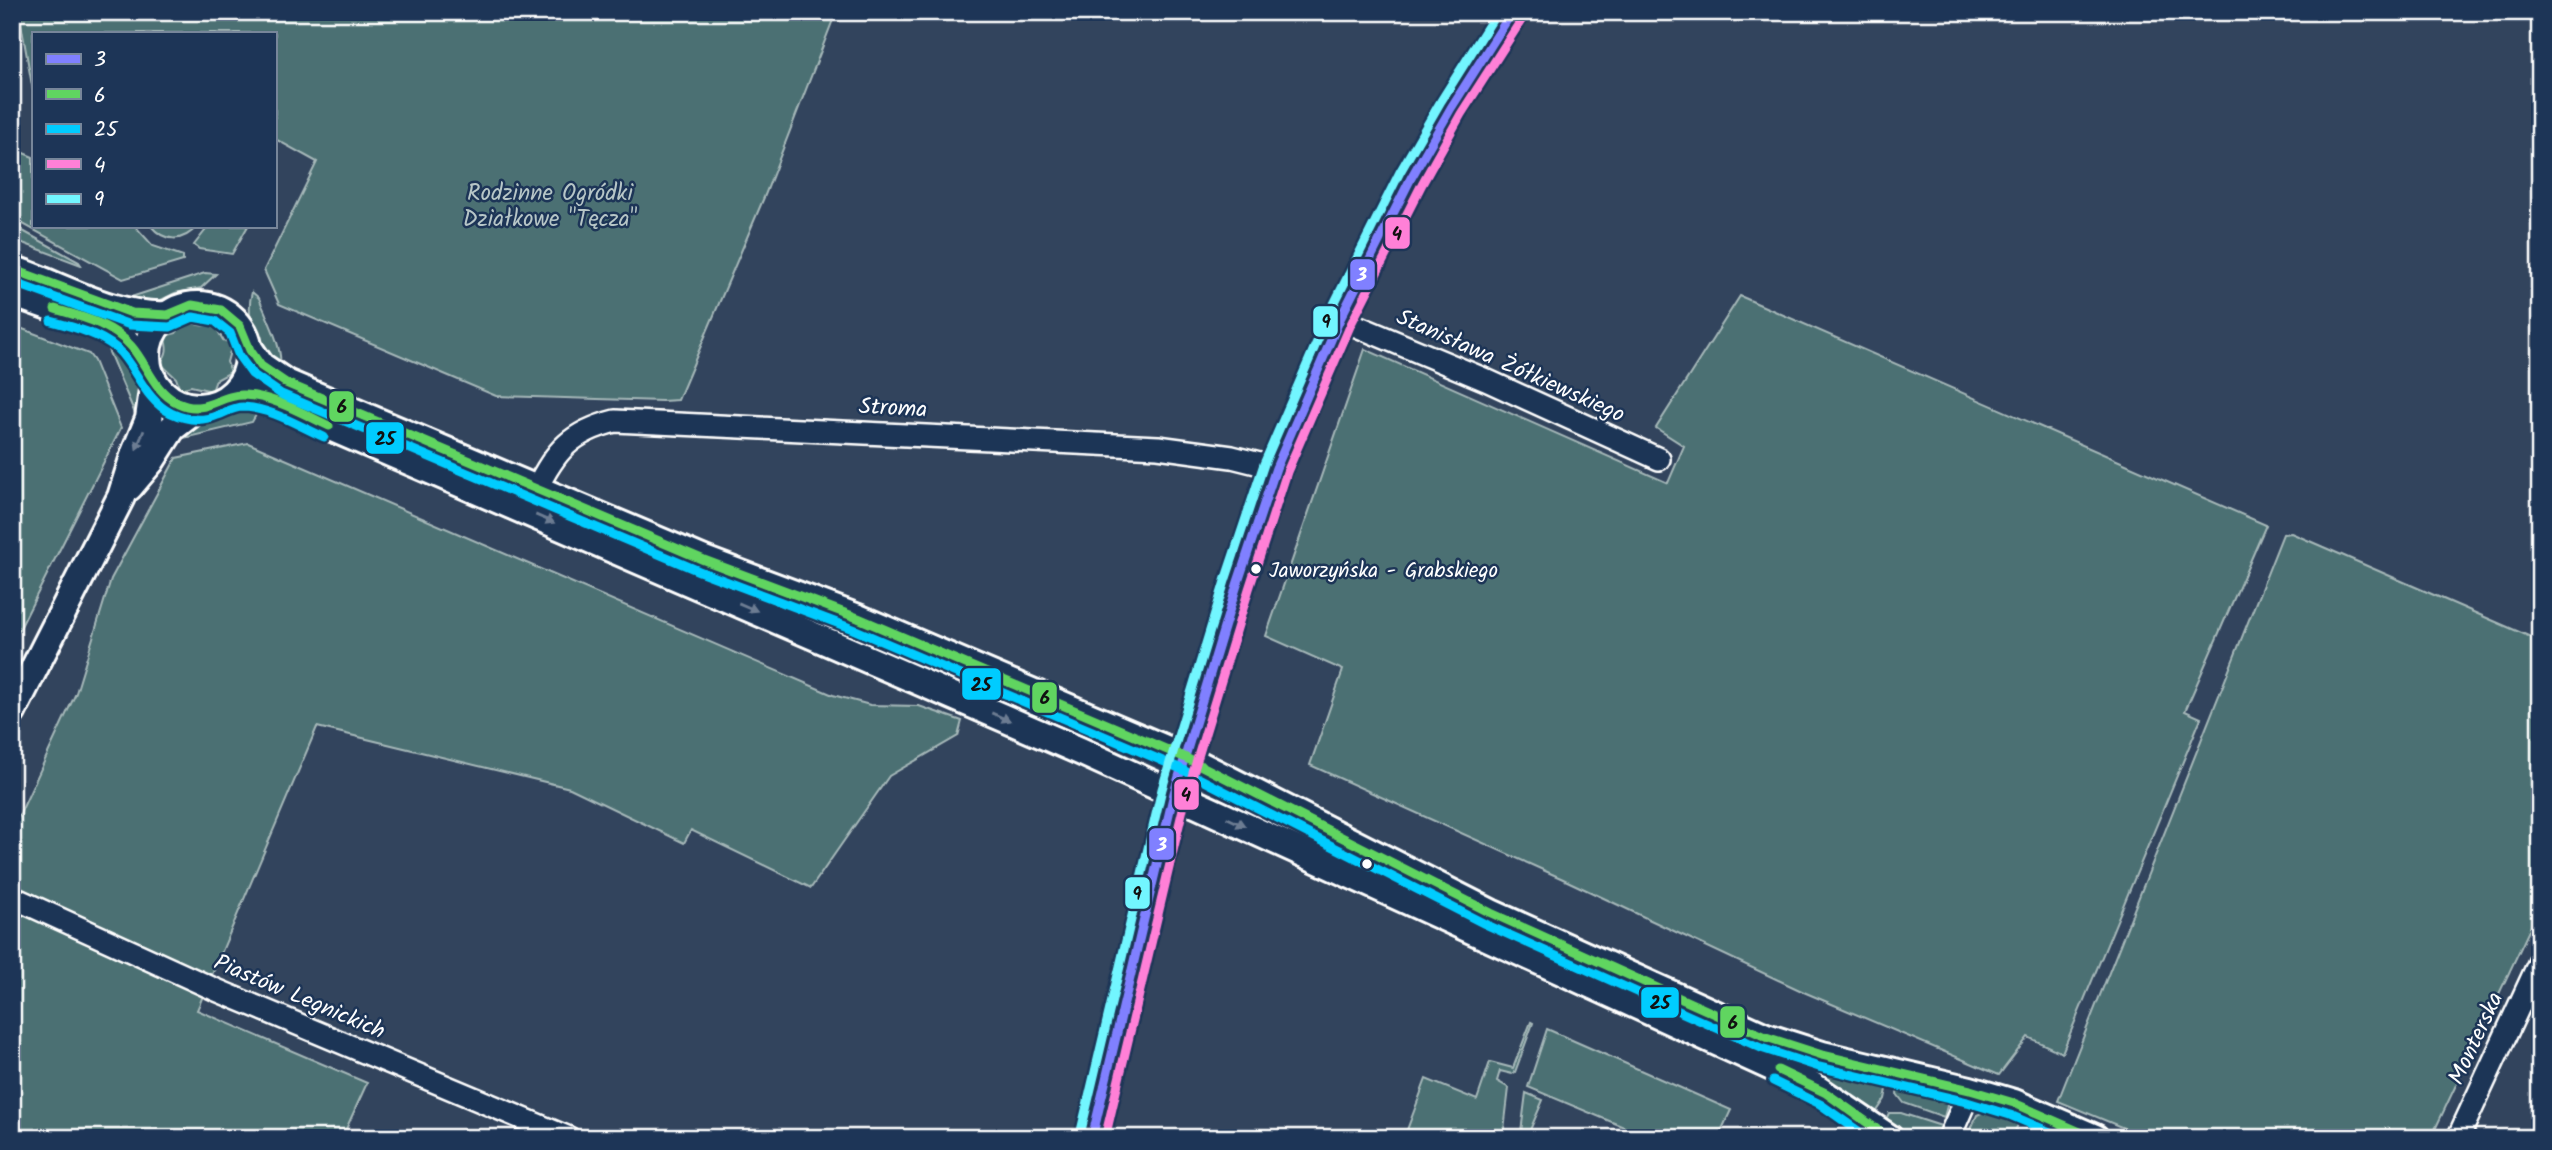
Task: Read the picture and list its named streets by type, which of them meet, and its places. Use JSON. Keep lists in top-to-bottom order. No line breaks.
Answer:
{"streets":{"street":["Stanisława Żółkiewskiego","Stroma","Piastów Legnickich","Monterska"]},"parks":["Rodzinne Ogródki Działkowe \"Tęcza\""],"places":["Jaworzyńska - Grabskiego"],"lines":["transit line 3","transit line 9","transit line 4","transit line 6","transit line 25"],"legend":["3","6","25","4","9"]}
